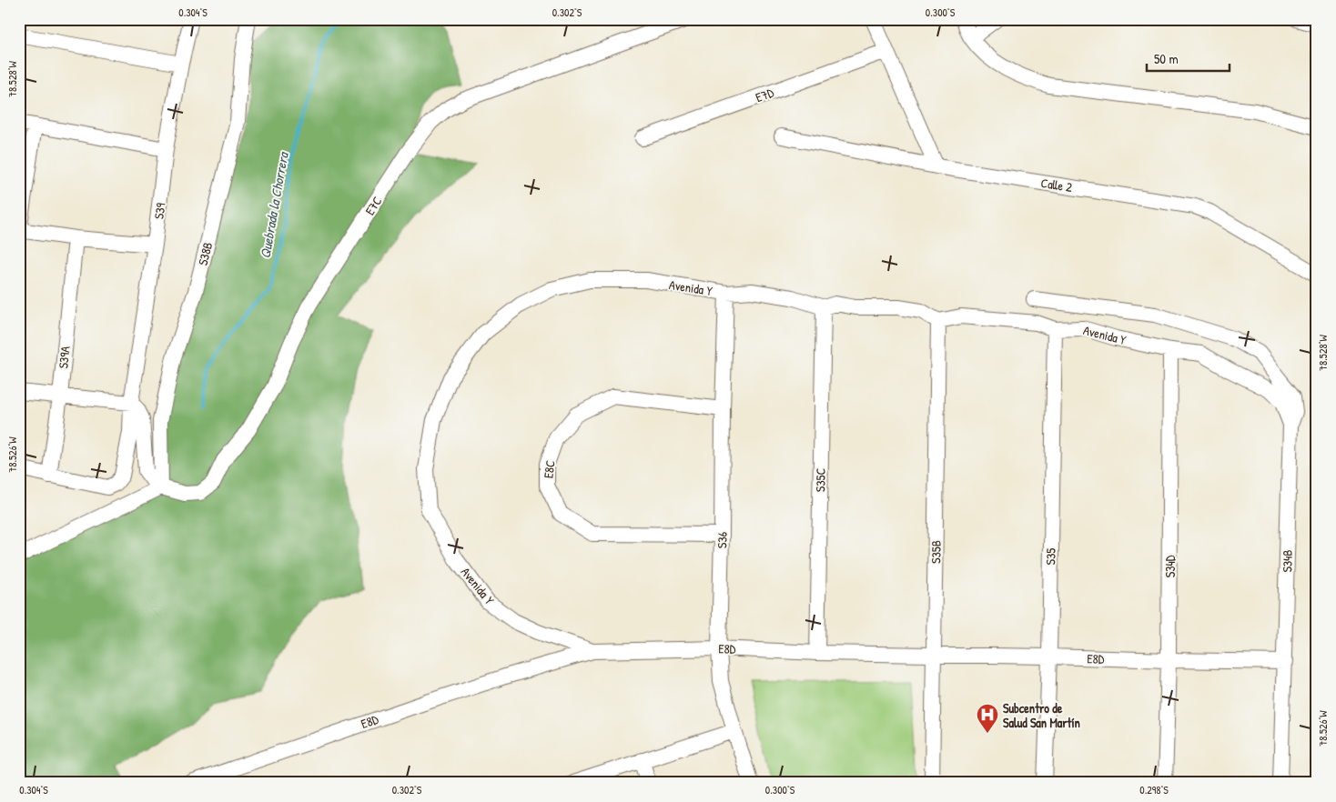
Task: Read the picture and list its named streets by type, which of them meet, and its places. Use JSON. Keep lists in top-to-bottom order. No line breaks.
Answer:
{"streets":{"street":["E7D","Calle 2","E7C","S39","S38B","Avenida Y","S39A","E8C","S35C","S36","S35B","S35","S34B","S34D","E8D"]},"crossings":[["E7C","S38B"],["S39","S39A"],["Avenida Y","S35C"],["Avenida Y","S36"],["Avenida Y","S35B"],["Avenida Y","S35"],["Avenida Y","S34B"],["Avenida Y","S34D"],["Avenida Y","E8D"],["E8C","S36"],["S35C","E8D"],["S36","E8D"],["S35B","E8D"],["S35","E8D"],["S34B","E8D"],["S34D","E8D"]],"water":["Quebrada la Chorrera"],"places":{"hospital":["Subcentro de Salud San Martín"]},"scale_bar":"50 m","coordinates":["0.304°S","0.302°S","0.300°S","78.528°W","78.526°W","0.298°S"]}
